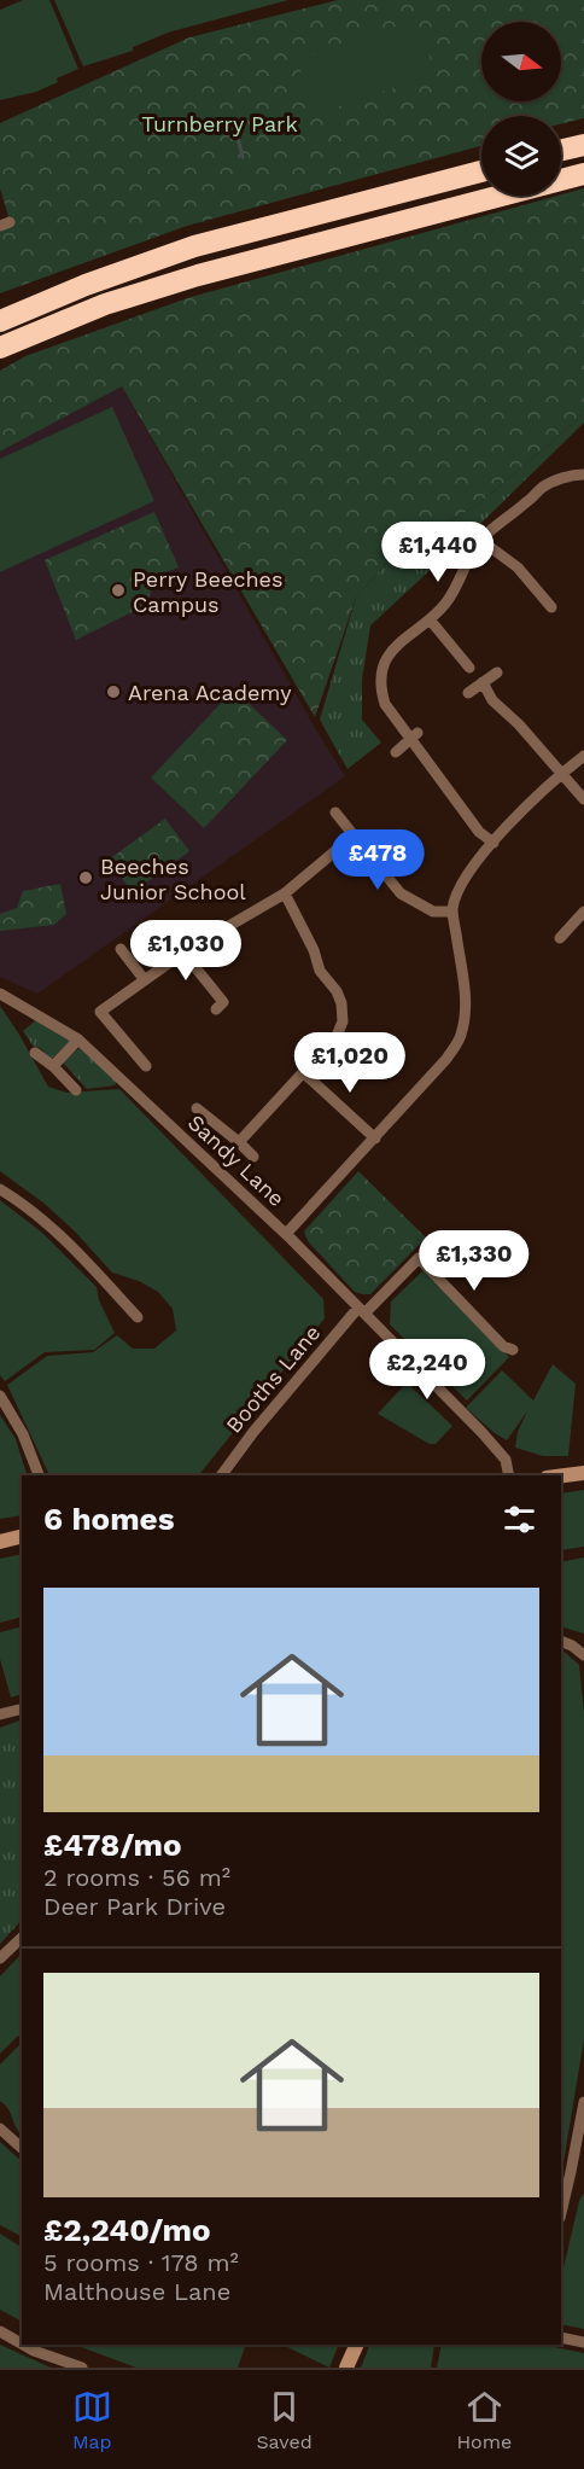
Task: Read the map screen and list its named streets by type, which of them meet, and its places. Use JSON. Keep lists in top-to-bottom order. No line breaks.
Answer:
{"streets":{"street":["Sandy Lane","Booths Lane"]},"crossings":[["Sandy Lane","Booths Lane"]],"parks":["Turnberry Park"],"places":["Perry Beeches Campus","Arena Academy","Beeches Junior School"],"north":"right","page":{"price":["£1,440","£478","£1,030","£1,020","£1,330","£2,240"],"heading":"6 homes","list":[{"name":"£478/mo","note":"2 rooms · 56 m² · Deer Park Drive"},{"name":"£2,240/mo","note":"5 rooms · 178 m² · Malthouse Lane"}],"tabs":["Map","Saved","Home"]}}
